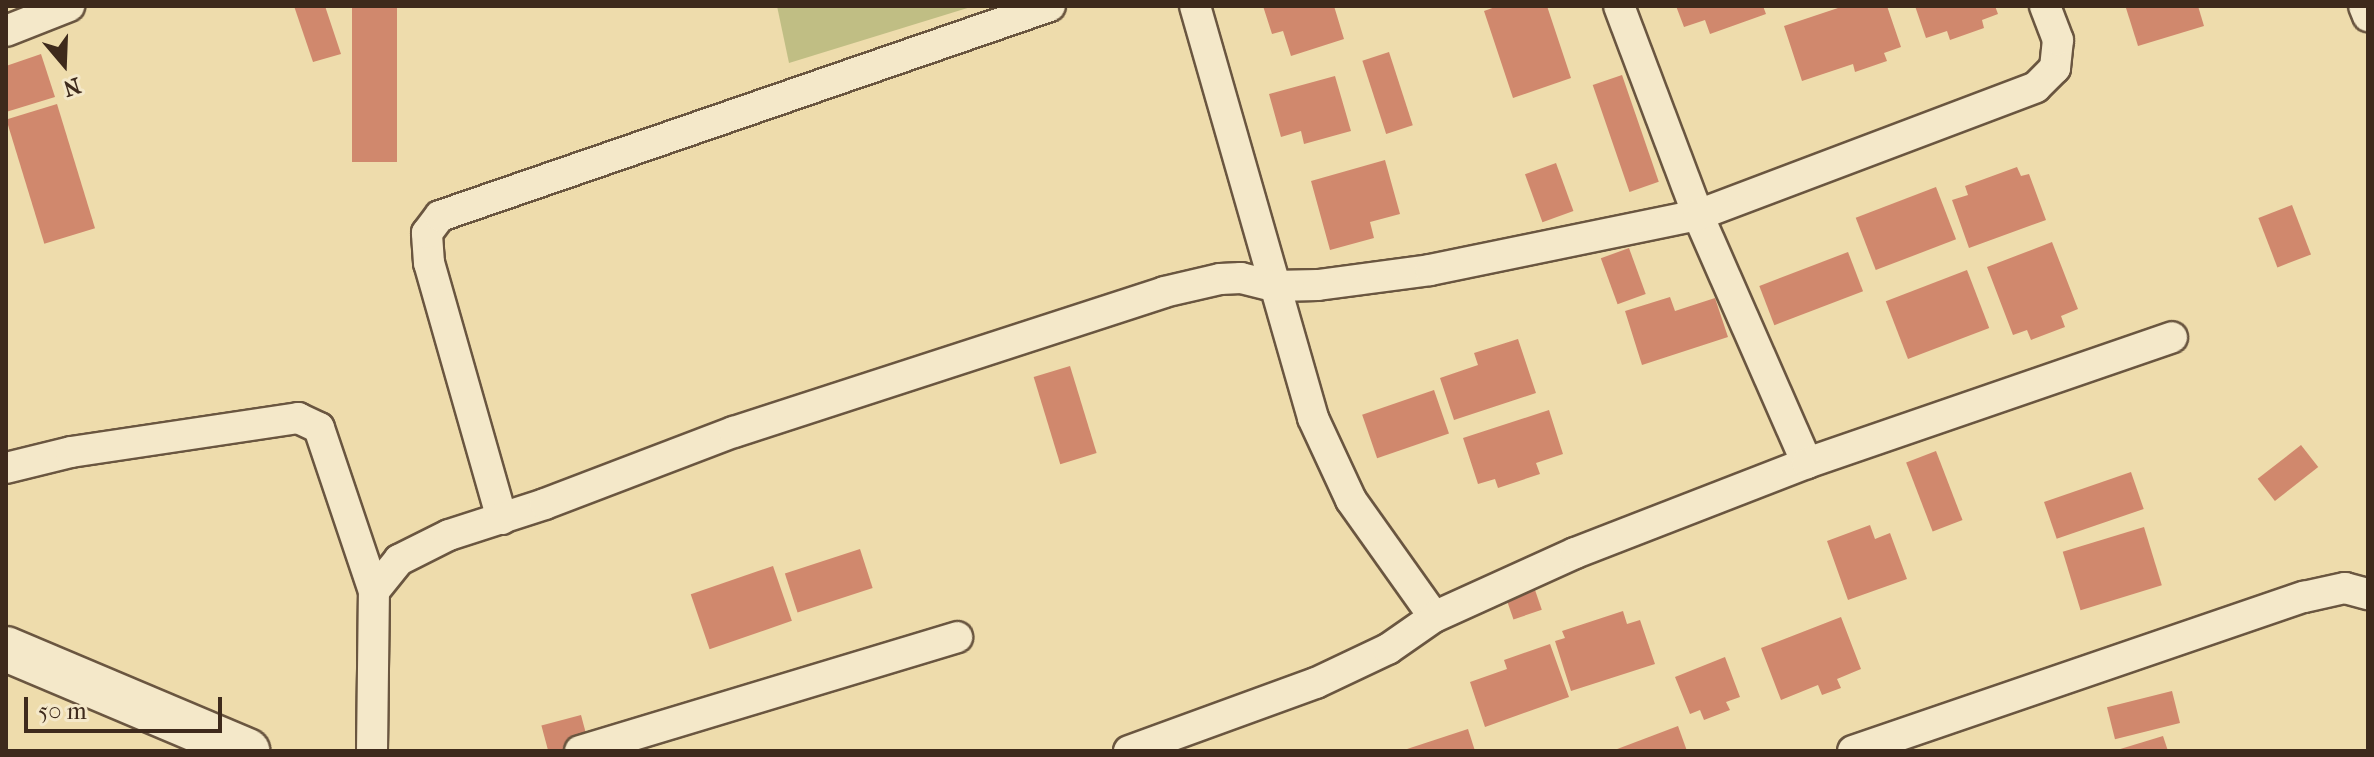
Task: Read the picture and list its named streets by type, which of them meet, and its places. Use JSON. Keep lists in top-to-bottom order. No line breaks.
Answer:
{"scale_bar":"50 m","north":"bottom"}
